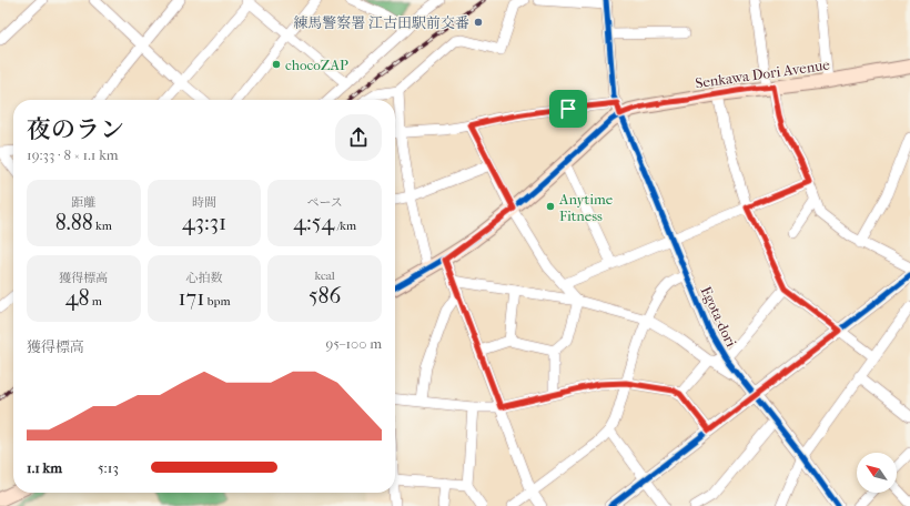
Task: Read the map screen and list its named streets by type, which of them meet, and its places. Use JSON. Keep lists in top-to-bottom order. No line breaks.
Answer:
{"streets":{"main road":["Senkawa Dori Avenue"],"street":["Egota-dori"]},"crossings":[["Senkawa Dori Avenue","Egota-dori"]],"places":["練馬警察署 江古田駅前交番","chocoZAP","Anytime Fitness"],"north":"top left","page":{"heading":["夜のラン","19:33 · 8 × 1.1 km"],"stats":[["距離","8.88 km"],["時間","43:31"],["ペース","4:54 /km"],["獲得標高","48 m"],["心拍数","171 bpm"],["kcal","586"]],"chart":["獲得標高","95–100 m"],"list":[{"name":"1.1 km","note":"5:13"}]}}
